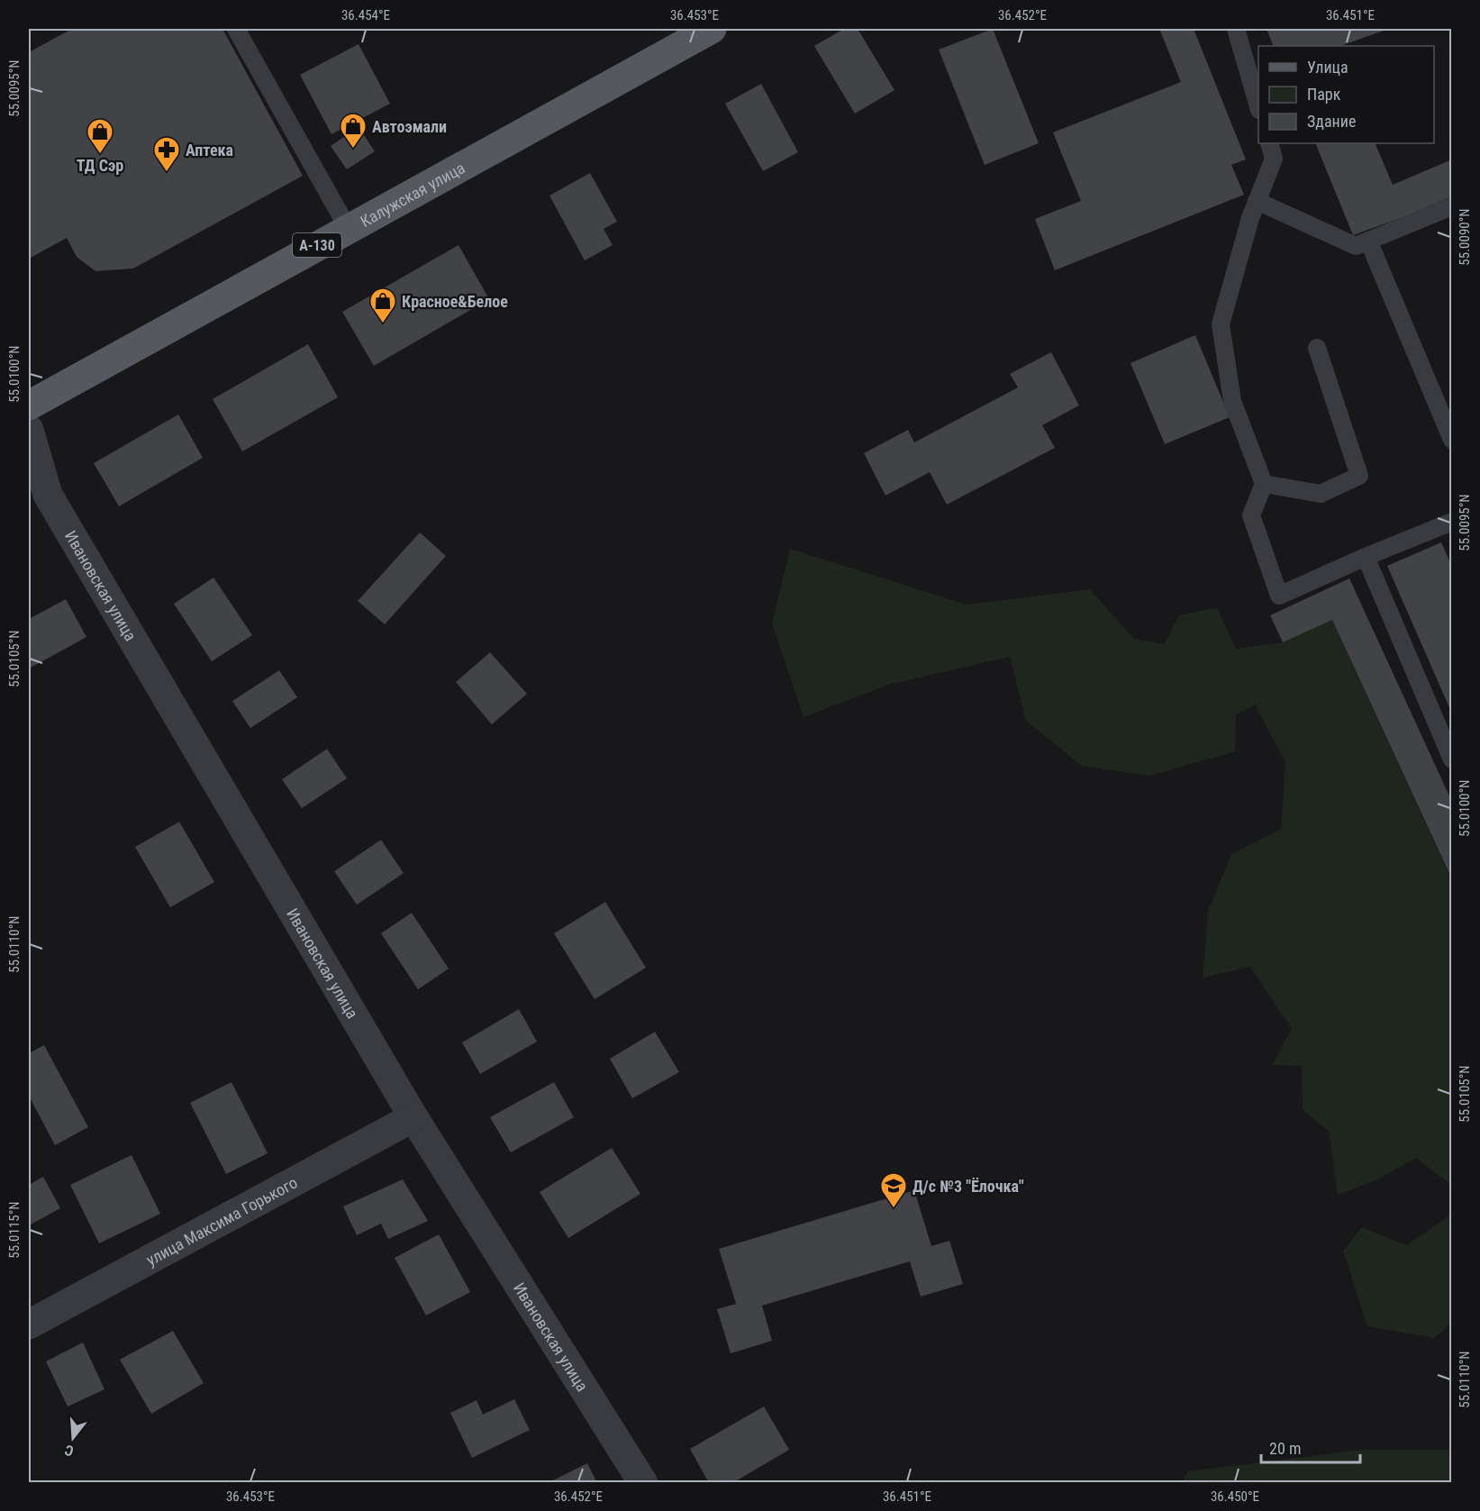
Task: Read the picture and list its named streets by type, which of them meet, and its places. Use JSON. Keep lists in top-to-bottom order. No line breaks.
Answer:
{"streets":{"main road":["Калужская улица","А-130"],"street":["Ивановская улица","улица Максима Горького"]},"crossings":[["Ивановская улица","улица Максима Горького"]],"places":{"shop":["Автоэмали","ТД Сэр","Красное&Белое"],"pharmacy":["Аптека"],"school or university":["Д/с №3 \"Ёлочка\""]},"legend":["Улица","Парк","Здание"],"scale_bar":"20 m","north":"bottom","coordinates":["36.454°E","36.453°E","36.452°E","36.451°E","55.0095°N","55.0090°N","55.0100°N","55.0105°N","55.0110°N","55.0115°N","36.450°E"]}
